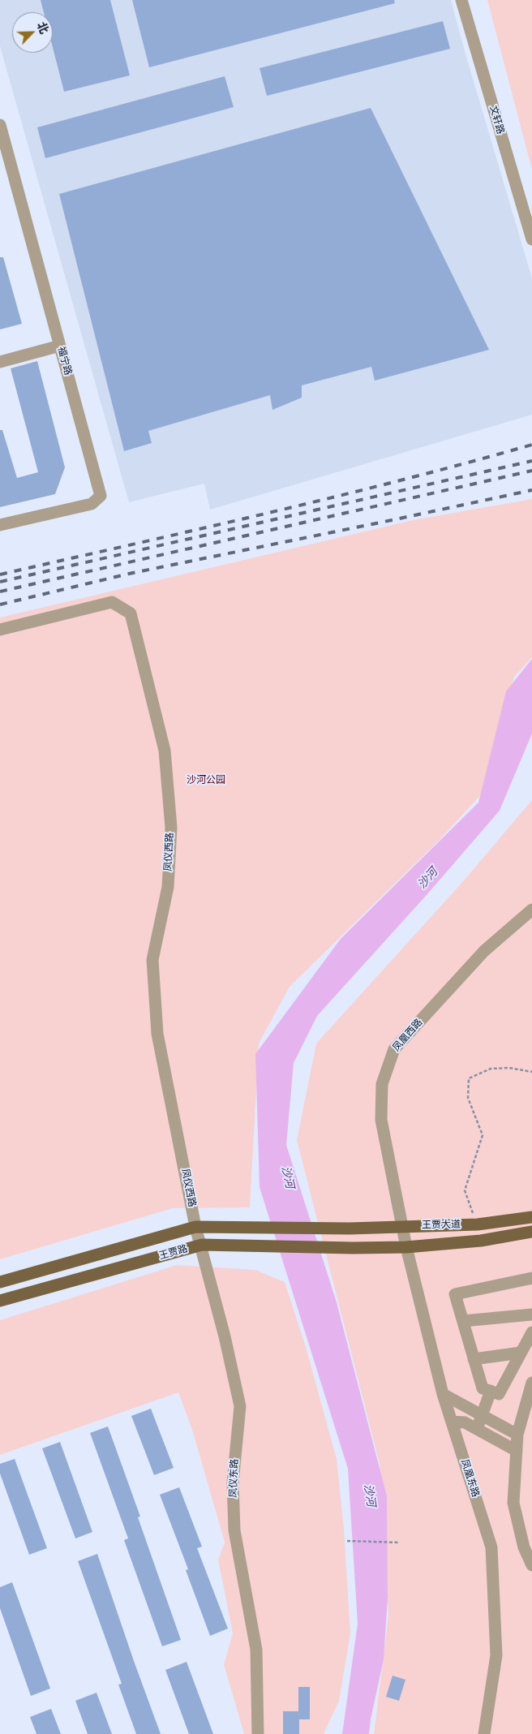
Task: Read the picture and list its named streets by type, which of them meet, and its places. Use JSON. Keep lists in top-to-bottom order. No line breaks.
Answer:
{"streets":{"main road":["王贾大道","王贾路"],"street":["文轩路","福宁路","凤仪西路","凤凰西路","凤仪东路","凤凰东路"]},"crossings":[["凤仪西路","王贾路"],["凤仪西路","凤仪东路"],["凤凰西路","王贾大道"],["凤凰西路","凤凰东路"],["王贾大道","王贾路"],["王贾大道","凤凰东路"],["王贾路","凤仪东路"]],"water":["沙河"],"parks":["沙河公园"],"north":"top right"}
